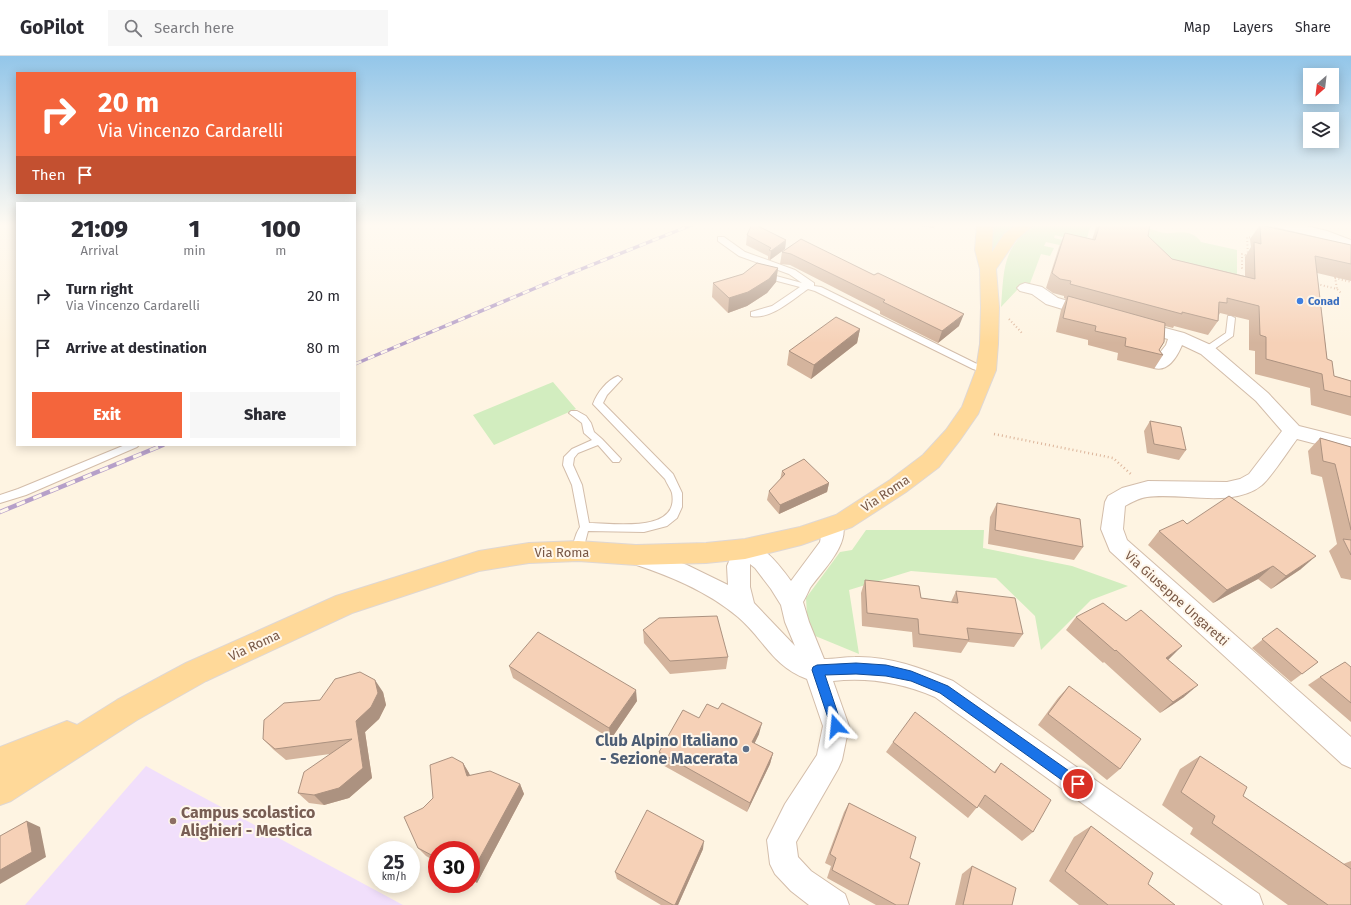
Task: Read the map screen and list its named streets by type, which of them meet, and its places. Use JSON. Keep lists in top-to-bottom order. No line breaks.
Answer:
{"streets":{"main road":["Via Roma"],"street":["Via Giuseppe Ungaretti"]},"places":["Conad","Club Alpino Italiano - Sezione Macerata","Campus scolastico Alighieri - Mestica"],"north":"bottom left","page":{"header":"GoPilot","search":"Search here","nav":["Map","Layers","Share"],"turn":["20 m","Via Vincenzo Cardarelli"],"then":"Then","eta":["21:09","Arrival","1","min","100","m"],"list":[{"name":"Turn right","note":"Via Vincenzo Cardarelli","value":"20 m"},{"name":"Arrive at destination","value":"80 m"}],"buttons":["Exit","Share"],"speed":"25 km/h","limit":"30"}}
